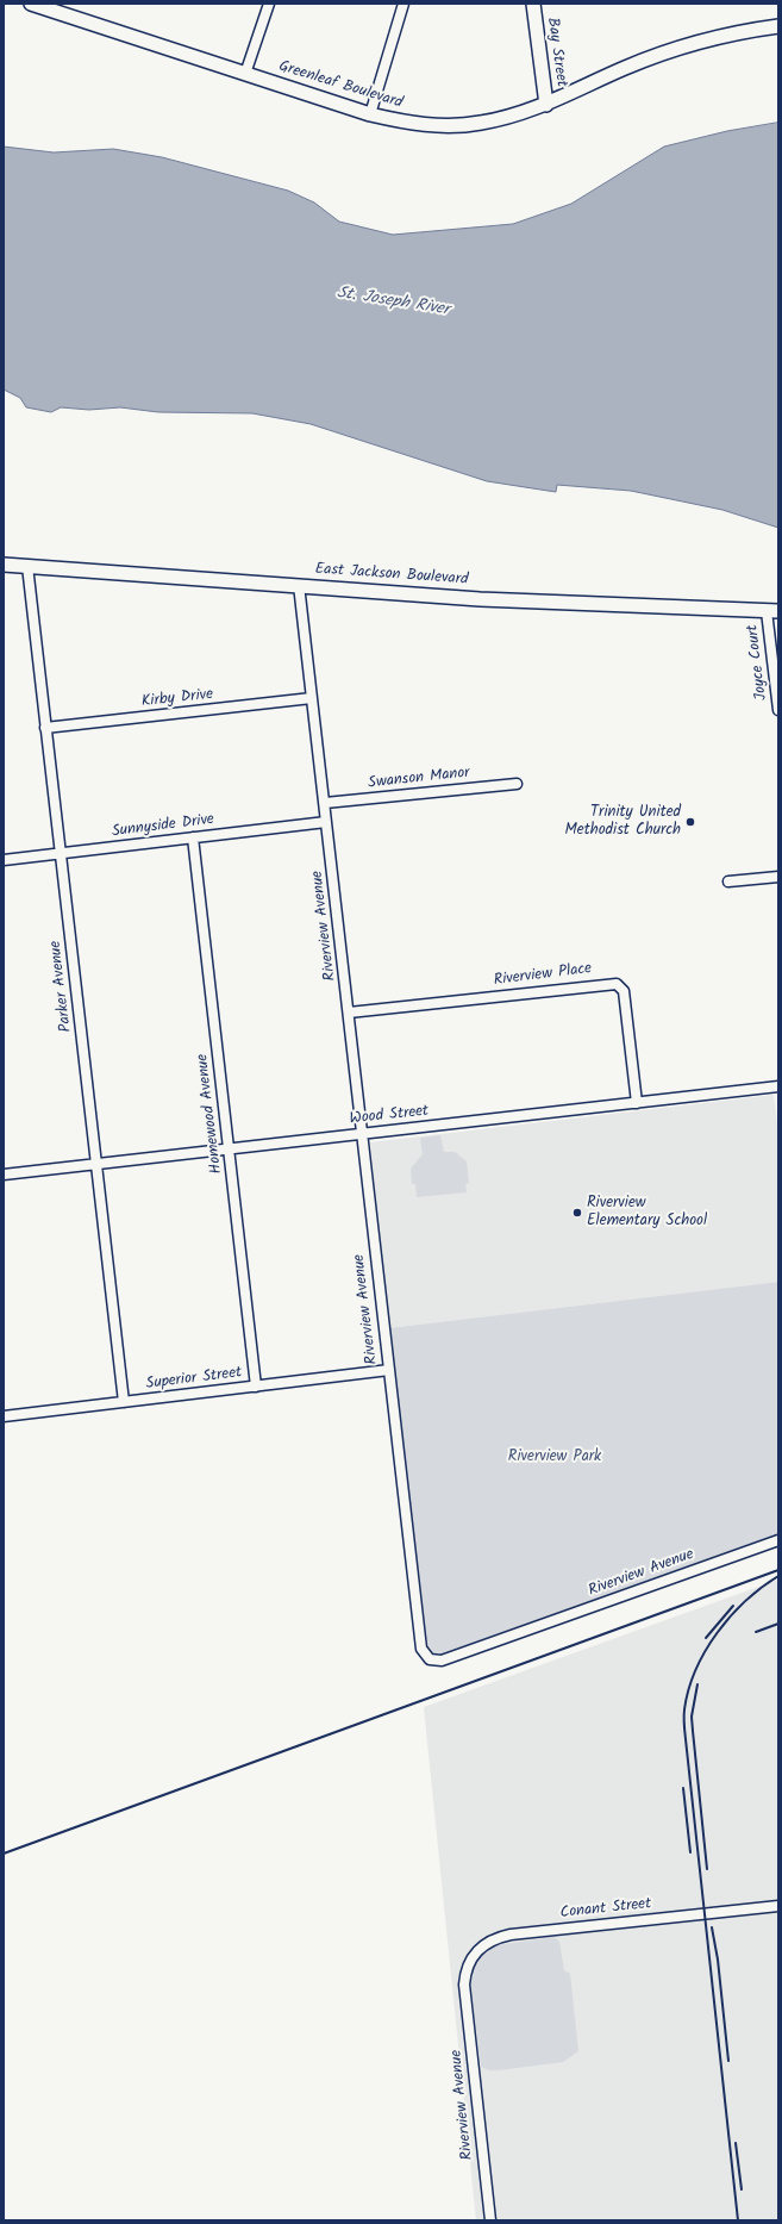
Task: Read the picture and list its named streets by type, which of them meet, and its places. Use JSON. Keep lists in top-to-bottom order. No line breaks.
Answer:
{"streets":{"street":["Bay Street","Greenleaf Boulevard","East Jackson Boulevard","Joyce Court","Kirby Drive","Swanson Manor","Sunnyside Drive","Riverview Avenue","Riverview Place","Parker Avenue","Homewood Avenue","Wood Street","Superior Street","Conant Street"]},"crossings":[["Bay Street","Greenleaf Boulevard"],["East Jackson Boulevard","Joyce Court"],["East Jackson Boulevard","Riverview Avenue"],["East Jackson Boulevard","Parker Avenue"],["Kirby Drive","Riverview Avenue"],["Kirby Drive","Parker Avenue"],["Swanson Manor","Riverview Avenue"],["Sunnyside Drive","Riverview Avenue"],["Sunnyside Drive","Parker Avenue"],["Sunnyside Drive","Homewood Avenue"],["Riverview Avenue","Riverview Place"],["Riverview Avenue","Wood Street"],["Riverview Avenue","Superior Street"],["Riverview Avenue","Conant Street"],["Riverview Place","Wood Street"],["Parker Avenue","Wood Street"],["Parker Avenue","Superior Street"],["Homewood Avenue","Wood Street"],["Homewood Avenue","Superior Street"]],"water":["St. Joseph River"],"parks":["Riverview Park"],"places":["Trinity United Methodist Church","Riverview Elementary School"]}
